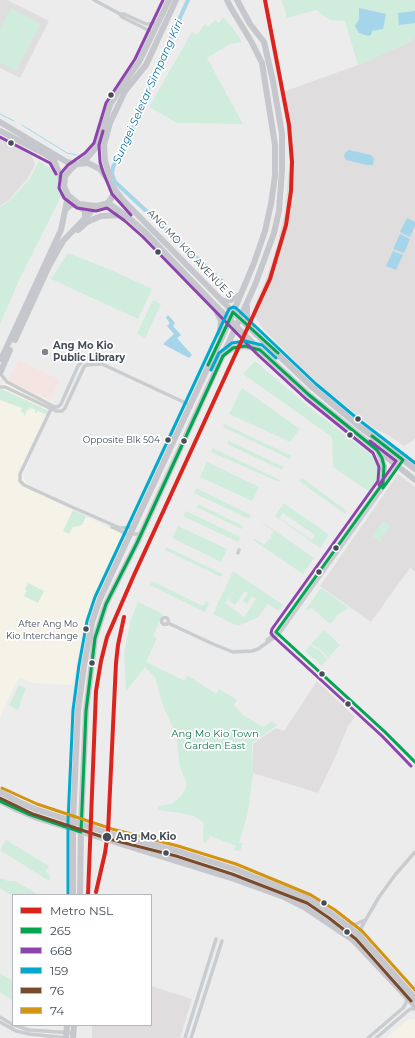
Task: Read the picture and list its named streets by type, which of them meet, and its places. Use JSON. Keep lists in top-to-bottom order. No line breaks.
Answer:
{"streets":{"main road":["ANG MO KIO AVENUE 5"]},"water":["Sungei Seletar Simpang Kiri"],"parks":["Ang Mo Kio Town Garden East"],"places":["Ang Mo Kio Public Library","Opposite Blk 504","After Ang Mo Kio Interchange","Ang Mo Kio"],"lines":["metro line NSL","transit line 668","transit line 159","transit line 265","transit line 74","transit line 76"],"legend":["Metro NSL","265","668","159","76","74"]}
